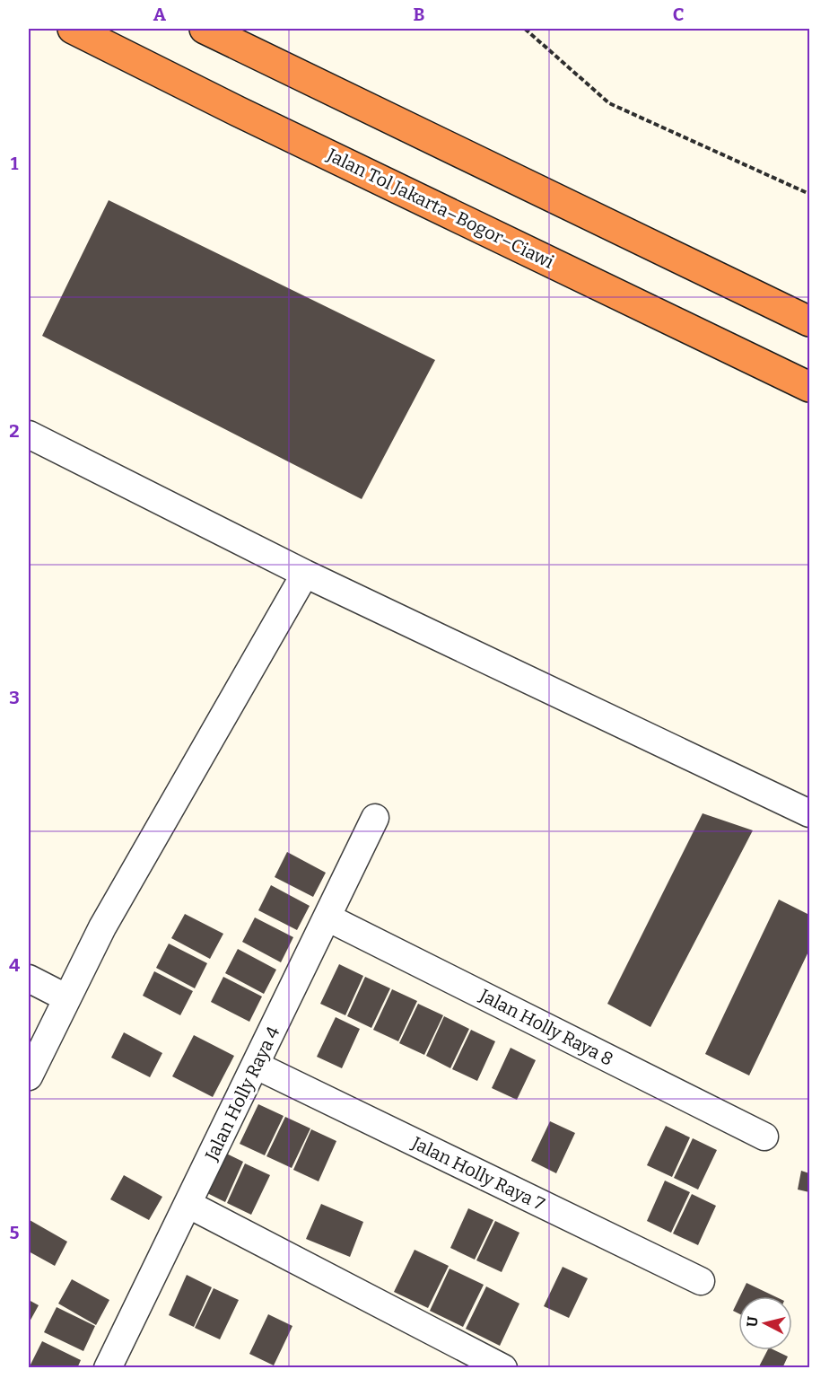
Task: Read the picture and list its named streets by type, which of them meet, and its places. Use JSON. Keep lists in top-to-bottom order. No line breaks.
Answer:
{"streets":{"highway":["Jalan Tol Jakarta–Bogor–Ciawi"],"street":["Jalan Holly Raya 8","Jalan Holly Raya 4","Jalan Holly Raya 7"]},"crossings":[["Jalan Holly Raya 8","Jalan Holly Raya 4"],["Jalan Holly Raya 4","Jalan Holly Raya 7"]],"north":"left","grid":{"columns":["A","B","C"],"rows":["1","2","3","4","5"]}}
